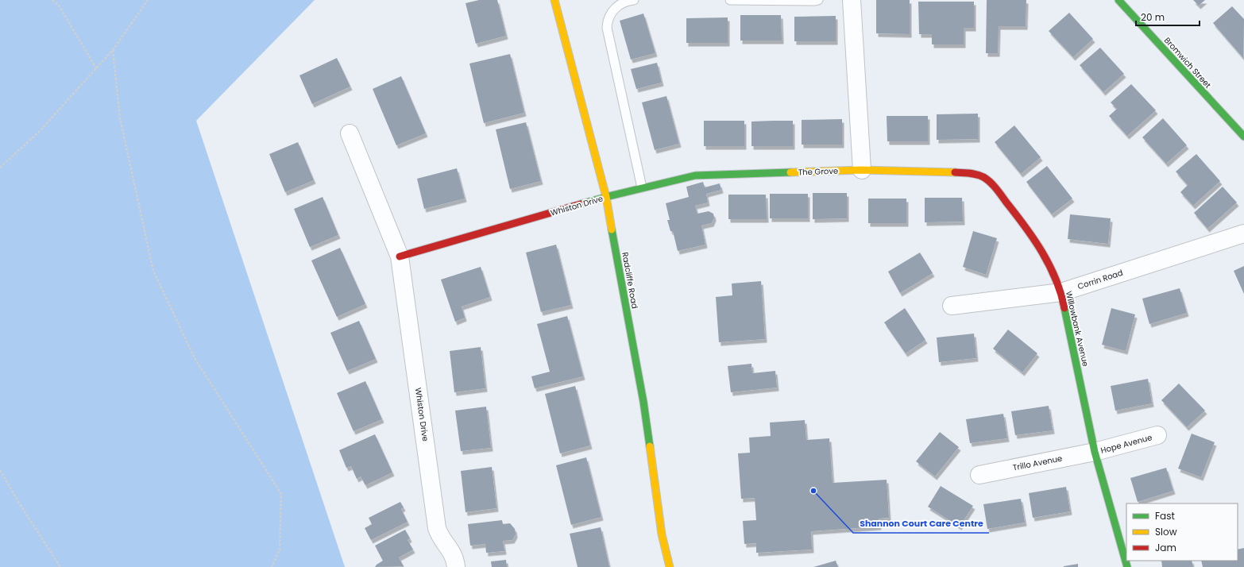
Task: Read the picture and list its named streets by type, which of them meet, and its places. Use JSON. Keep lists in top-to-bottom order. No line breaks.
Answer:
{"streets":{"street":["Bromwich Street","The Grove","Whiston Drive","Corrin Road","Radcliffe Road","Willowbank Avenue","Hope Avenue","Trillo Avenue"]},"crossings":[["The Grove","Whiston Drive"],["The Grove","Radcliffe Road"],["The Grove","Willowbank Avenue"],["Whiston Drive","Radcliffe Road"],["Corrin Road","Willowbank Avenue"],["Willowbank Avenue","Hope Avenue"],["Willowbank Avenue","Trillo Avenue"],["Hope Avenue","Trillo Avenue"]],"places":["Shannon Court Care Centre"],"legend":["Fast","Slow","Jam"],"scale_bar":"20 m"}
